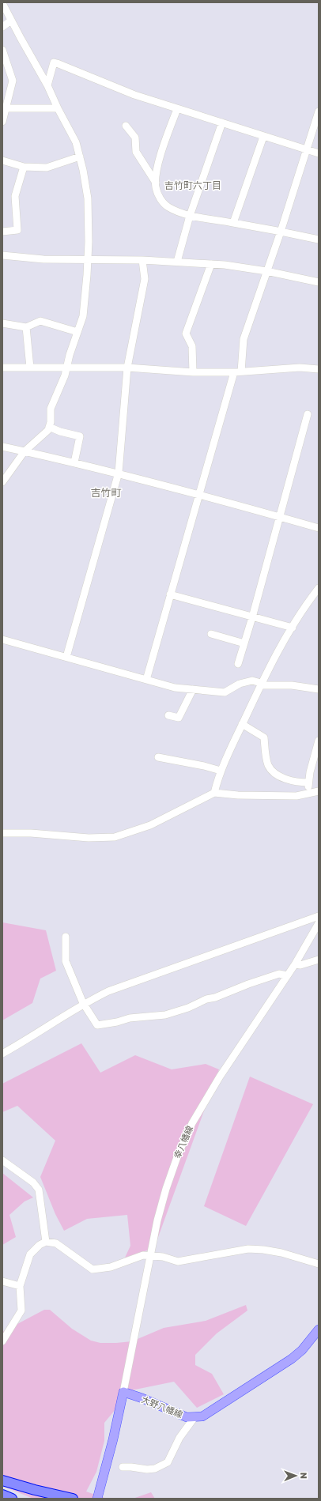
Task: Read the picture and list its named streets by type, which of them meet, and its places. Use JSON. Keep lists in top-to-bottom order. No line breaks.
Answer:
{"streets":{"main road":["大野八幡線"],"street":["幸八幡線"]},"crossings":[["幸八幡線","大野八幡線"]],"districts":["吉竹町六丁目","吉竹町"],"north":"right"}
